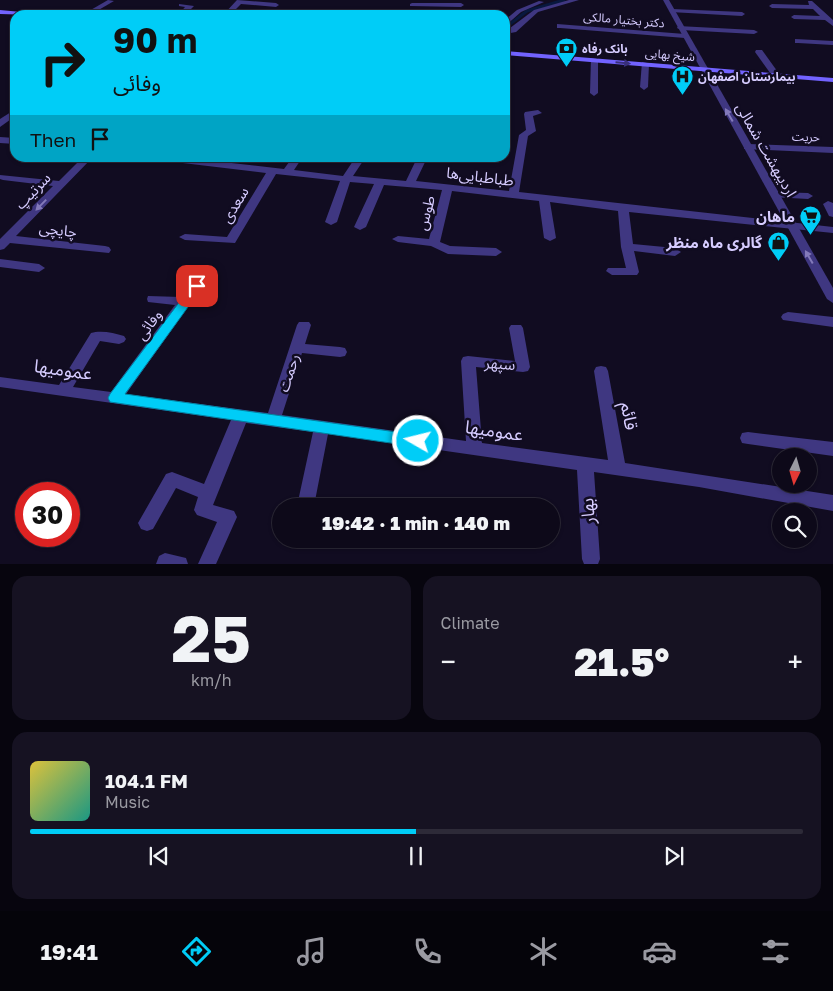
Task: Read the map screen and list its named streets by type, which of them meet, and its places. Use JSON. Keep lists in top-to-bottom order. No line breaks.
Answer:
{"streets":{"main road":["شیخ بهایی"],"street":["دکتر بختیار مالکی","حریت","اردیبهشت شمالی","طباطبایی‌ها","سرتیپ","سعدی","طوس","چایچی","وفائی","سپهر","عمومیها","رحمت","قائم","بهار"]},"crossings":[["دکتر بختیار مالکی","اردیبهشت شمالی"],["شیخ بهایی","اردیبهشت شمالی"],["حریت","اردیبهشت شمالی"],["اردیبهشت شمالی","طباطبایی‌ها"],["طباطبایی‌ها","سعدی"],["طباطبایی‌ها","طوس"],["سرتیپ","چایچی"],["وفائی","عمومیها"],["سپهر","عمومیها"],["عمومیها","رحمت"],["عمومیها","قائم"],["عمومیها","بهار"]],"one_way":["اردیبهشت شمالی","سرتیپ"],"places":{"bank":["بانک رفاه"],"hospital":["بیمارستان اصفهان"],"supermarket":["ماهان"],"shop":["گالری ماه منظر"]},"north":"bottom","page":{"turn":["90 m","وفائی"],"then":"Then","limit":"30","trip":"19:42 · 1 min · 140 m","tile":[["25","km/h"],"Climate"],"heat":["−","21.5°","+"],"song":["104.1 FM","Music"],"tabs":"19:41"}}
